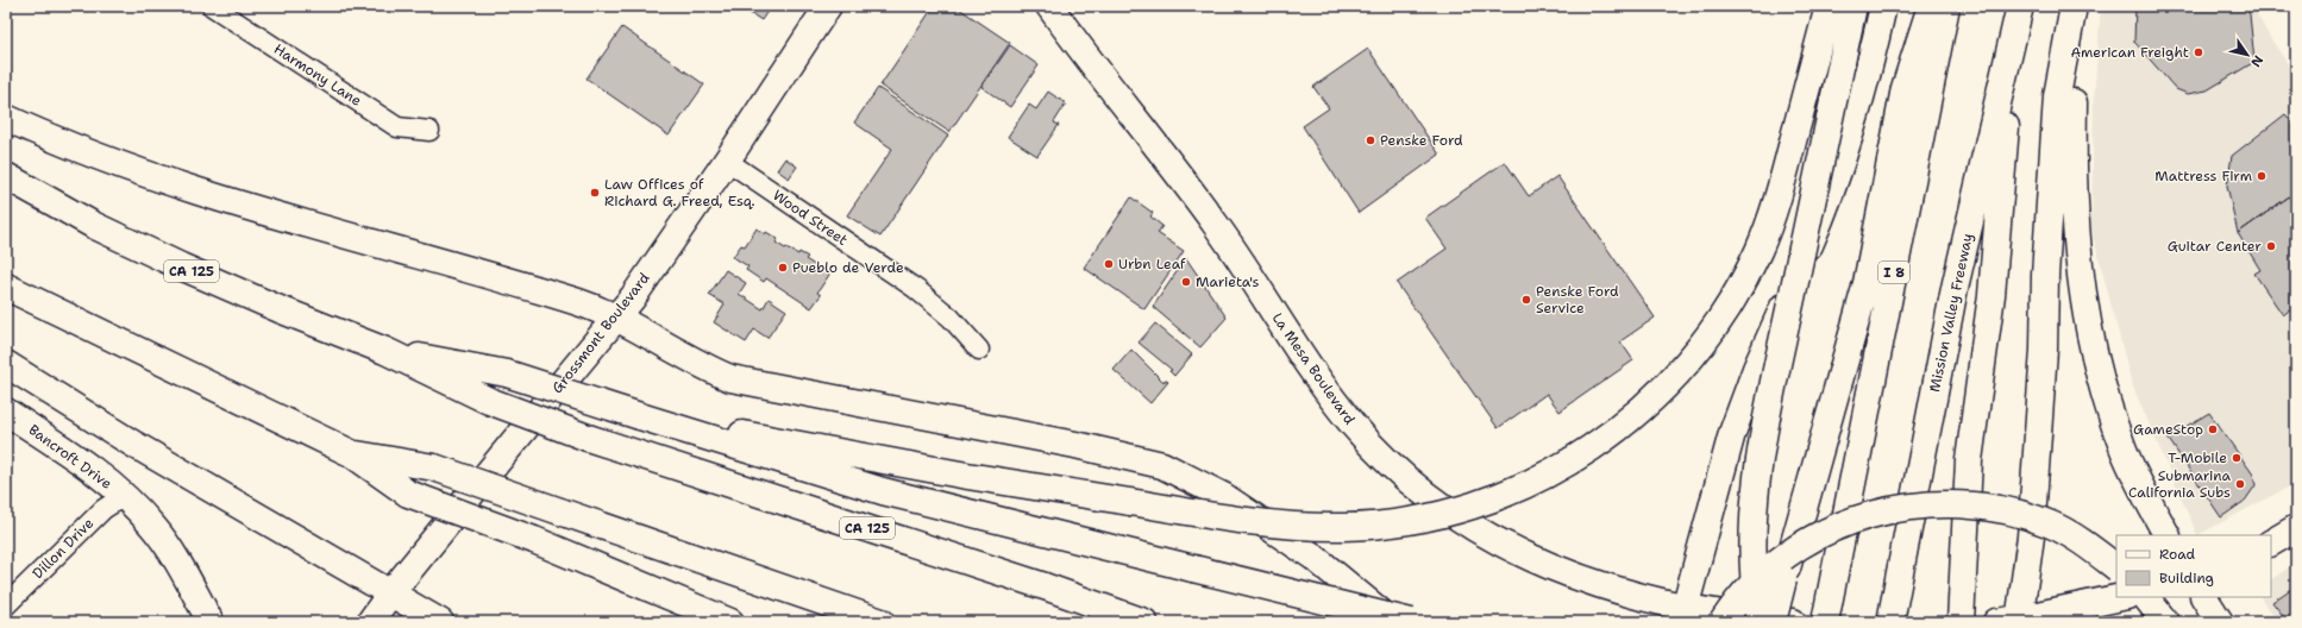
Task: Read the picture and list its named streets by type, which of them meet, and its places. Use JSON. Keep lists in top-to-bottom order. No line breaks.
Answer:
{"streets":{"main road":["CA 125","I 8","Mission Valley Freeway","Grossmont Boulevard","La Mesa Boulevard","Bancroft Drive"],"street":["Harmony Lane","Wood Street","Dillon Drive"]},"crossings":[["Wood Street","Grossmont Boulevard"],["Bancroft Drive","Dillon Drive"]],"places":["American Freight","Penske Ford","Mattress Firm","Law Offices of Richard G. Freed, Esq.","Guitar Center","Urbn Leaf","Pueblo de Verde","Marieta's","Penske Ford Service","GameStop","T-Mobile","Submarina California Subs"],"legend":["Road","Building"],"north":"bottom right"}
